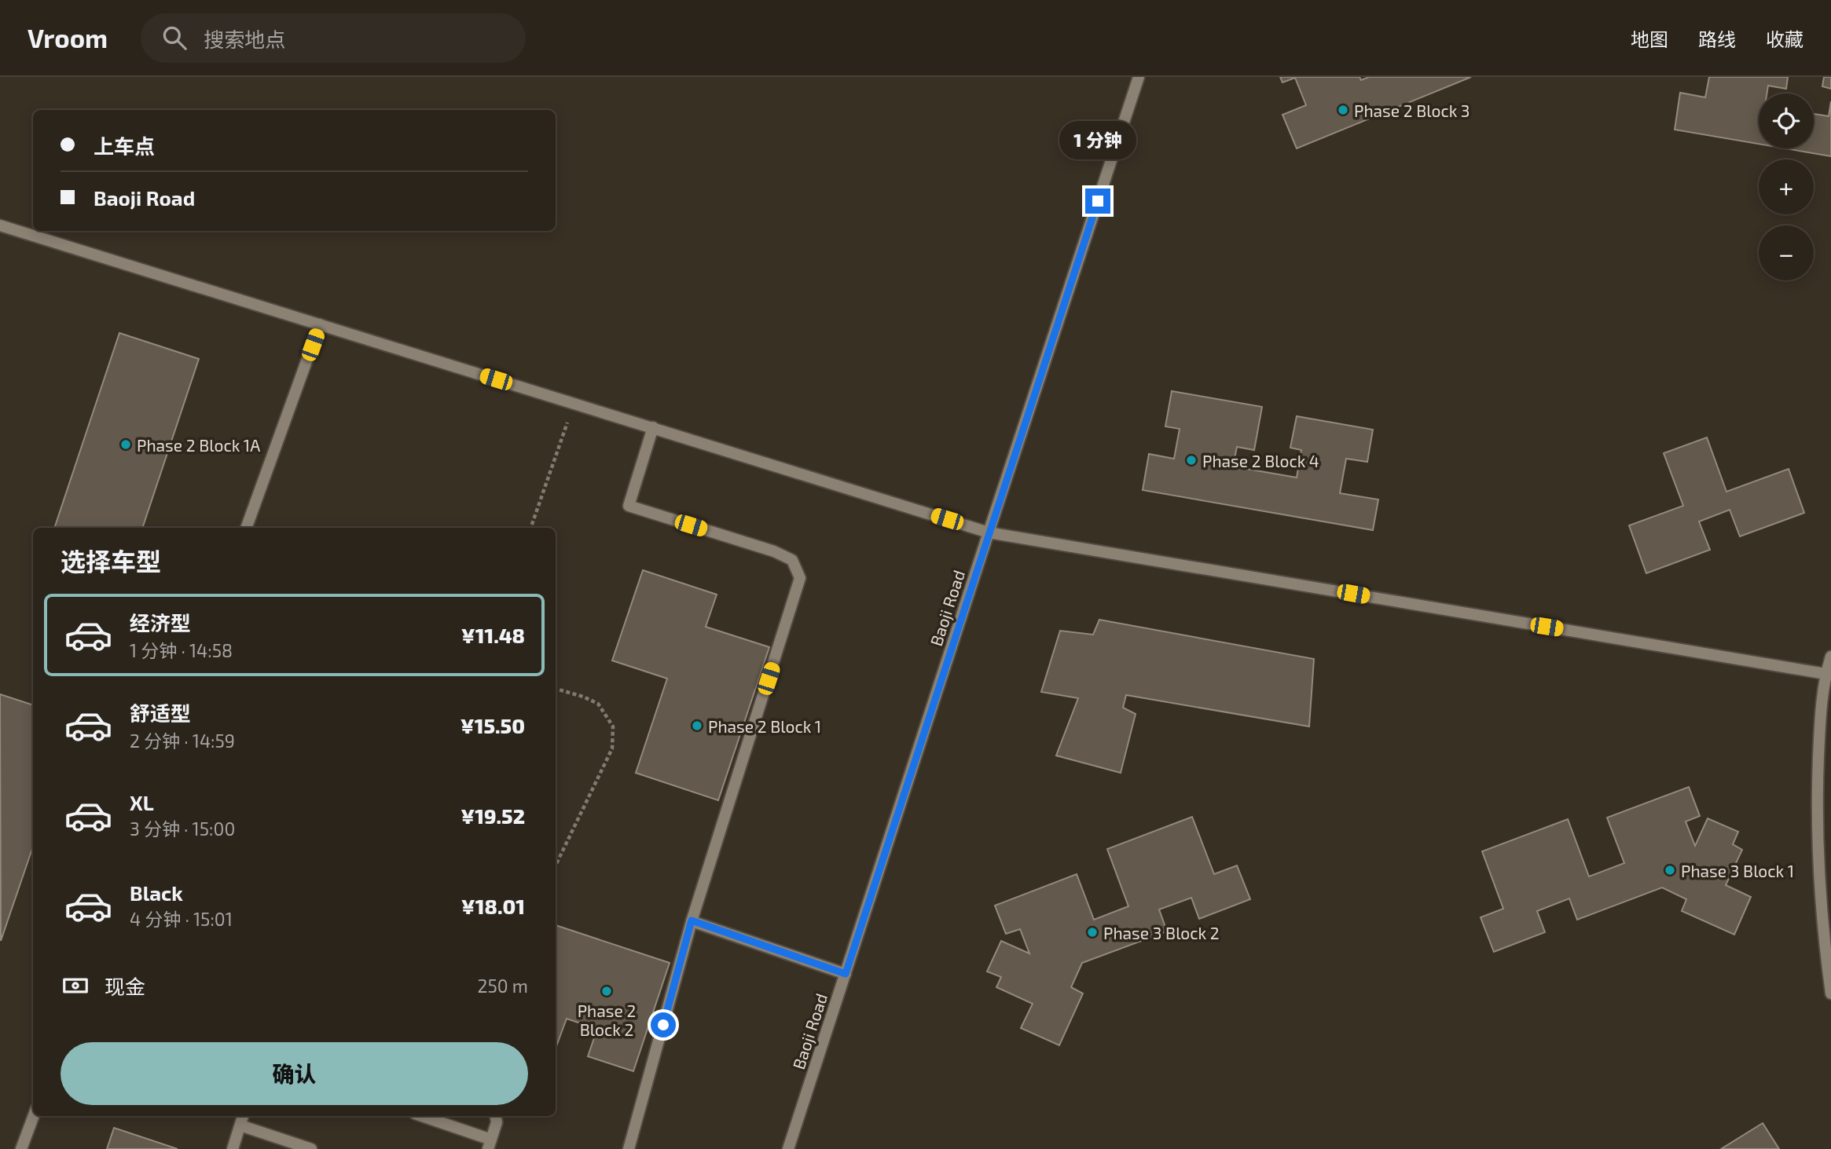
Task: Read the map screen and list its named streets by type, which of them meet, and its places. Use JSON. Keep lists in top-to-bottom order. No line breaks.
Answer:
{"streets":{"street":["Baoji Road"]},"places":["Phase 2 Block 3","Phase 2 Block 1A","Phase 2 Block 4","Phase 2 Block 1","Phase 3 Block 1","Phase 3 Block 2","Phase 2 Block 2"],"page":{"header":"Vroom","search":"搜索地点","nav":["地图","路线","收藏"],"map_buttons":["+","−"],"banner":["上车点","Baoji Road"],"bubble":"1 分钟","heading":"选择车型","list":[{"name":"经济型","note":"1 分钟 · 14:58","value":"¥11.48"},{"name":"舒适型","note":"2 分钟 · 14:59","value":"¥15.50"},{"name":"XL","note":"3 分钟 · 15:00","value":"¥19.52"},{"name":"Black","note":"4 分钟 · 15:01","value":"¥18.01"}],"pay":["现金","250 m"],"buttons":"确认"}}
